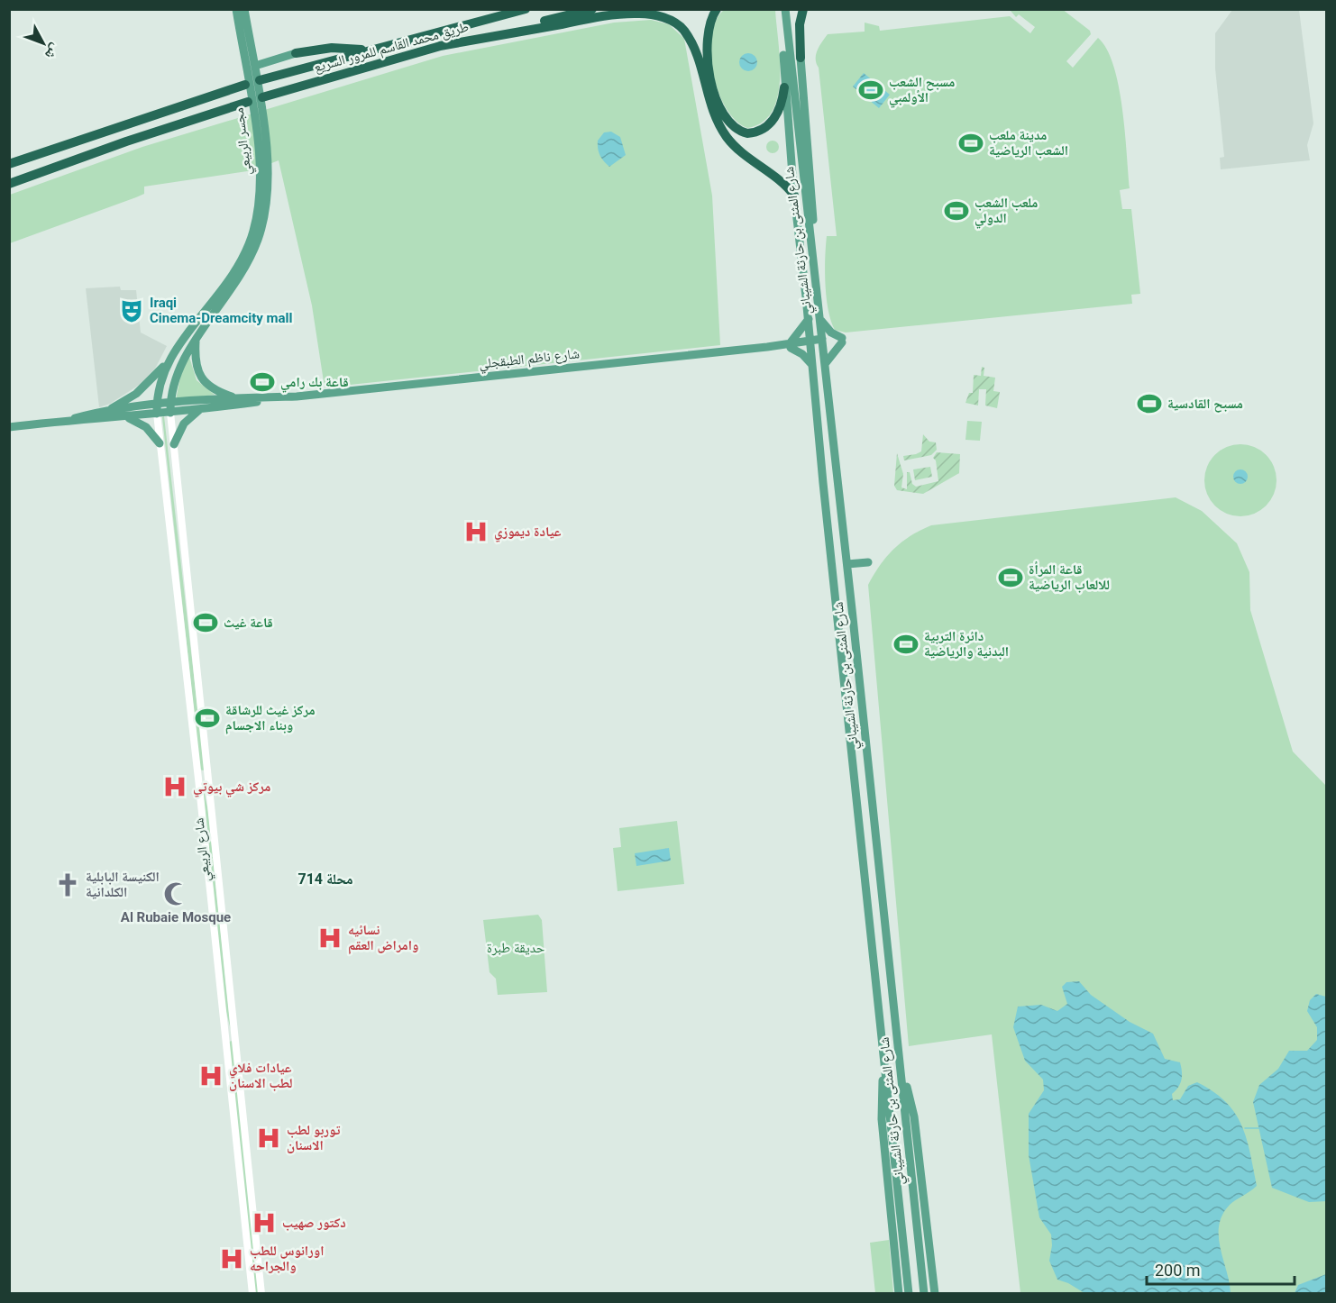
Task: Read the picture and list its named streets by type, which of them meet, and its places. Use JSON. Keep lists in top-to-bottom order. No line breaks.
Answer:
{"streets":{"highway":["طريق محمد القاسم للمرور السريع"],"main road":["مجسر الربيعي","شارع المثنى بن حارثة الشيباني","شارع ناظم الطبقجلي"],"street":["شارع الربيعي"]},"crossings":[["مجسر الربيعي","شارع ناظم الطبقجلي"],["مجسر الربيعي","شارع الربيعي"],["شارع المثنى بن حارثة الشيباني","شارع ناظم الطبقجلي"],["شارع ناظم الطبقجلي","شارع الربيعي"]],"districts":["محلة 714"],"parks":["حديقة طبرة"],"places":{"sports":["مسبح الشعب الأولمبي","مدينة ملعب الشعب الرياضية","ملعب الشعب الدولي","قاعة بك رامي","مسبح القادسية","قاعة المرأة للالعاب الرياضية","قاعة غيث","دائرة التربية البدنية والرياضية","مركز غيث للرشاقة وبناء الاجسام"],"theatre":["Iraqi Cinema-Dreamcity mall"],"hospital":["عيادة ديموزي","مركز شي بيوتي","نسائيه وامراض العقم","عيادات فلاي لطب الاسنان","توربو لطب الاسنان","دكتور صهيب","اورانوس للطب والجراحه"],"church":["الكنيسة البابلية الكلدانية"],"mosque":["Al Rubaie Mosque"]},"scale_bar":"200 m","north":"bottom right"}
